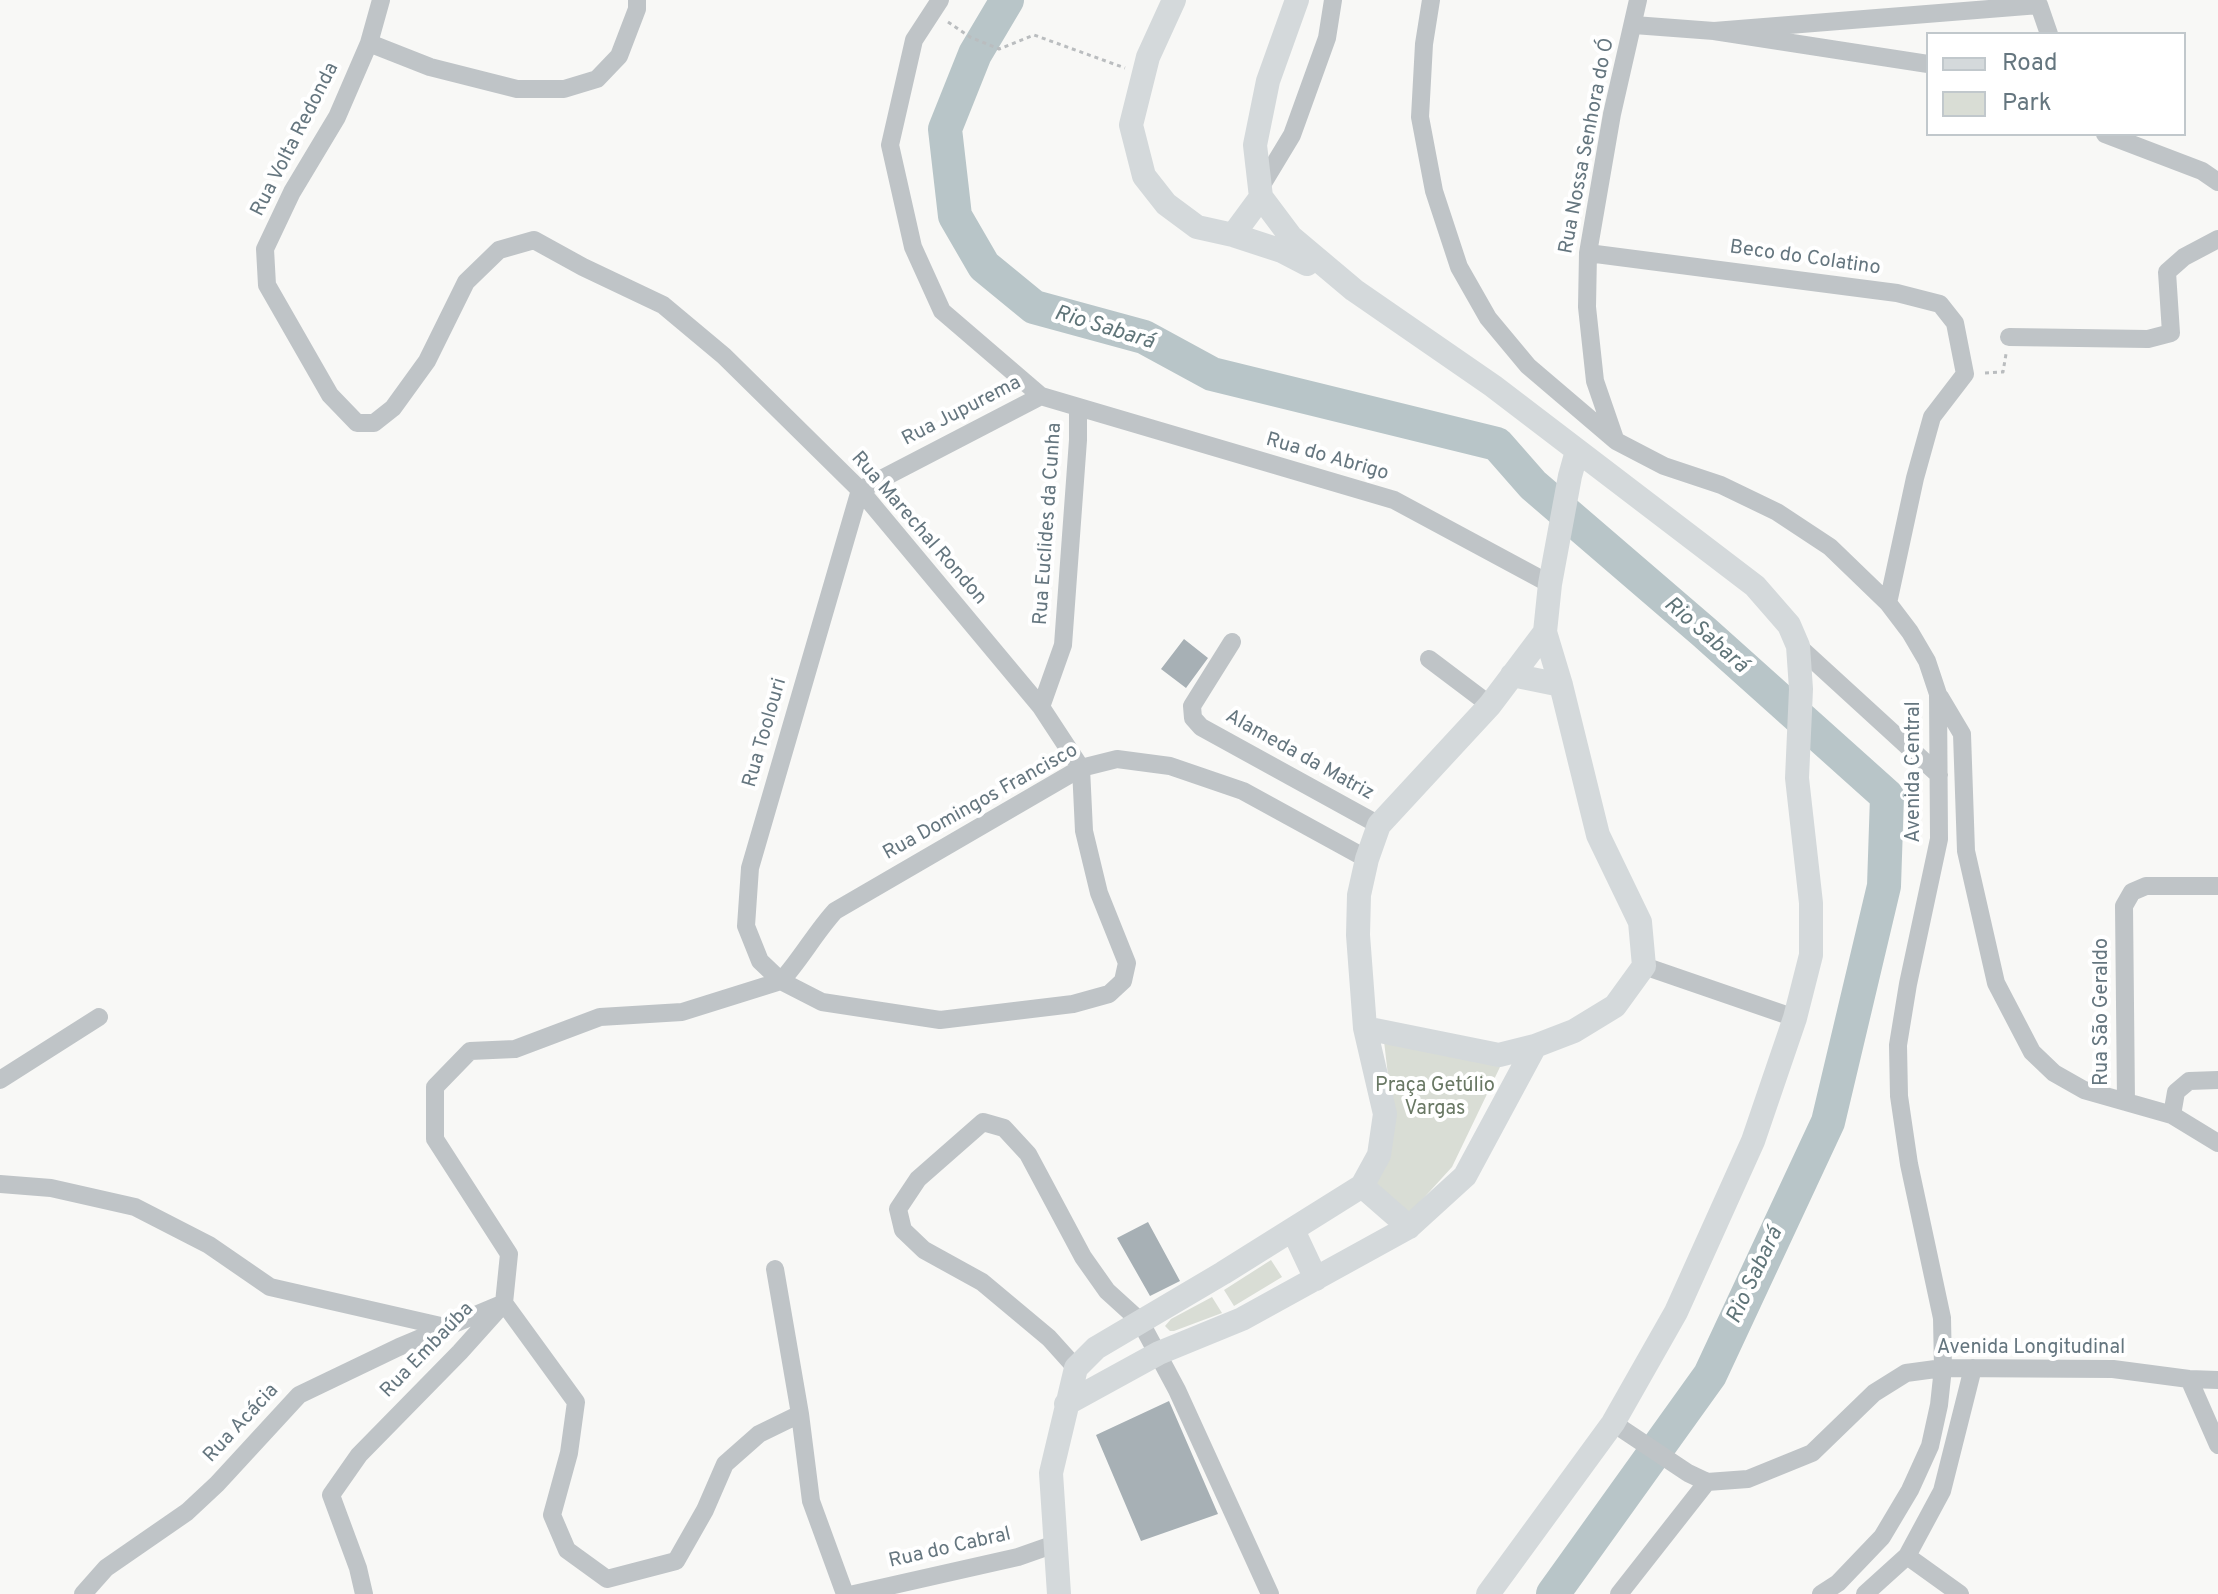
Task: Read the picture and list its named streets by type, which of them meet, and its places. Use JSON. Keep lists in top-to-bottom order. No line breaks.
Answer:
{"streets":{"street":["Rua Volta Redonda","Rua Nossa Senhora do Ó","Beco do Colatino","Rua Jupurema","Rua do Abrigo","Rua Euclides da Cunha","Rua Marechal Rondon","Rua Toolouri","Alameda da Matriz","Avenida Central","Rua Domingos Francisco","Rua São Geraldo","Avenida Longitudinal","Rua Embaúba","Rua Acácia","Rua do Cabral"]},"crossings":[["Rua Volta Redonda","Rua Marechal Rondon"],["Rua Nossa Senhora do Ó","Beco do Colatino"],["Rua Nossa Senhora do Ó","Avenida Central"],["Rua Jupurema","Rua Euclides da Cunha"],["Rua Jupurema","Rua Marechal Rondon"],["Rua Jupurema","Rua Toolouri"],["Rua do Abrigo","Rua Euclides da Cunha"],["Rua Euclides da Cunha","Rua Marechal Rondon"],["Rua Marechal Rondon","Rua Toolouri"],["Rua Marechal Rondon","Rua Domingos Francisco"],["Rua Toolouri","Rua Domingos Francisco"],["Rua Toolouri","Rua Embaúba"],["Avenida Central","Avenida Longitudinal"],["Rua Domingos Francisco","Rua Embaúba"],["Rua Embaúba","Rua Acácia"]],"water":["Rio Sabará"],"parks":["Praça Getúlio Vargas"],"legend":["Road","Park"]}
